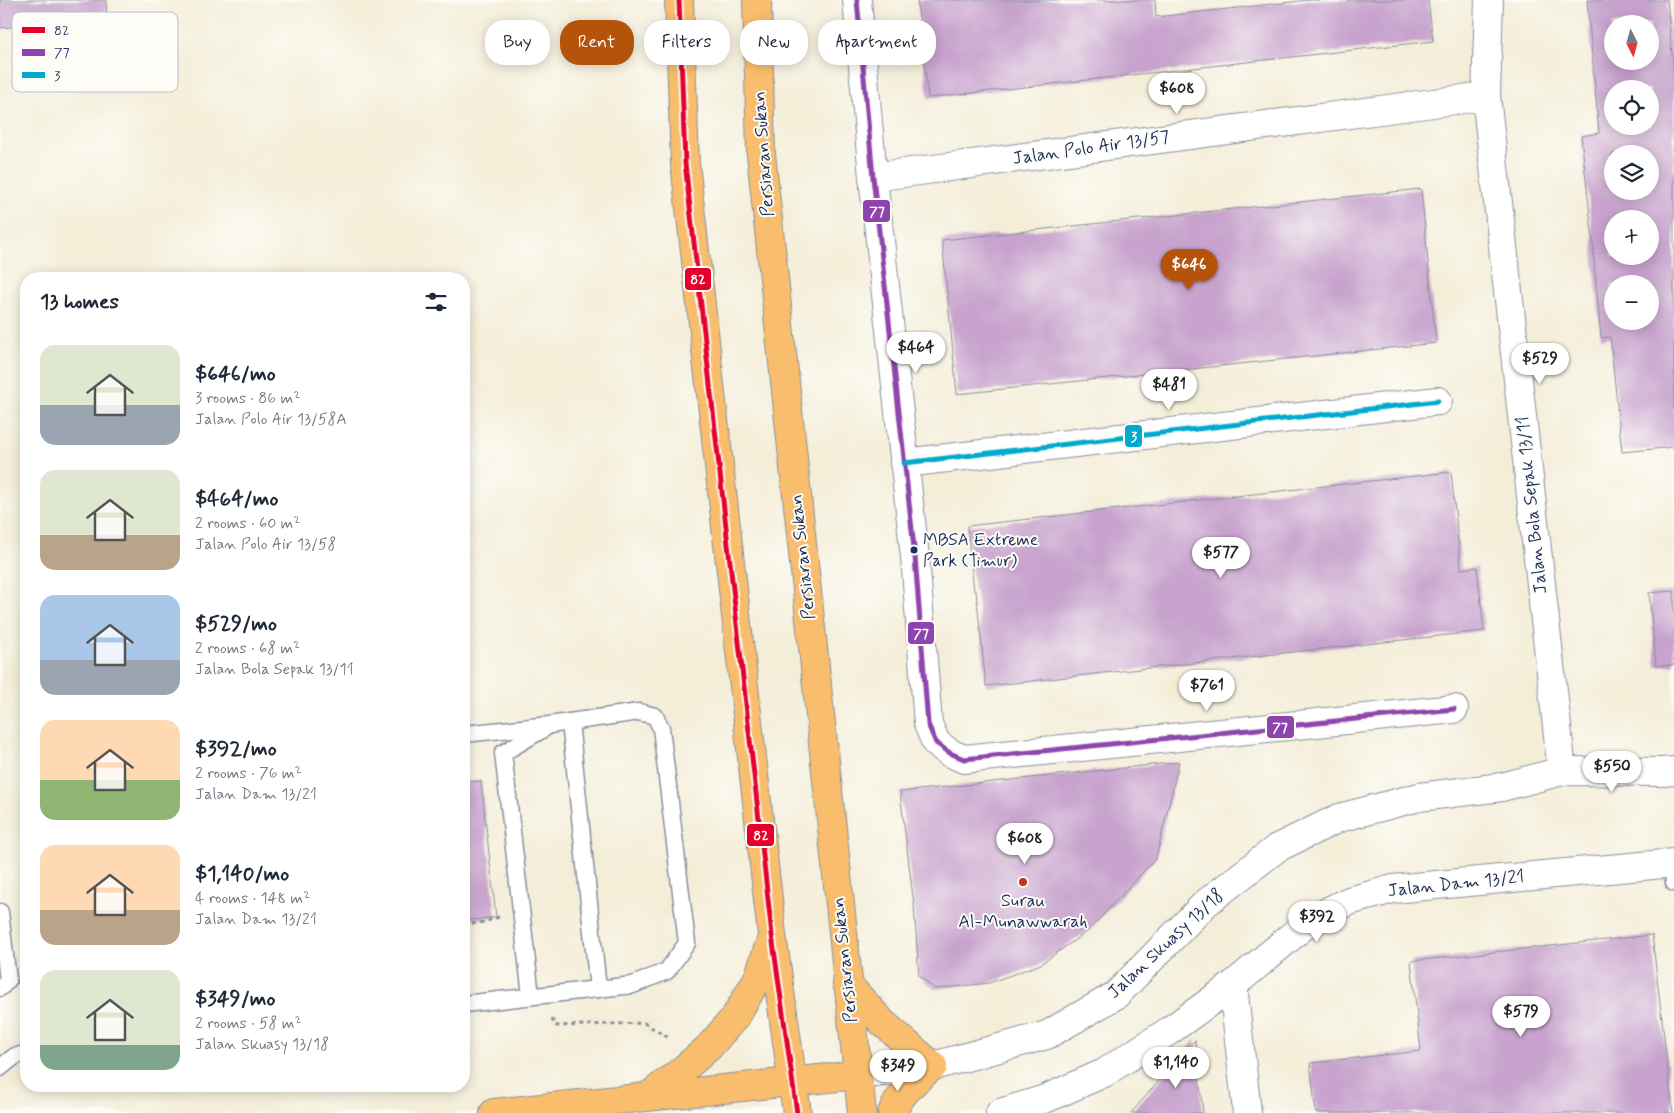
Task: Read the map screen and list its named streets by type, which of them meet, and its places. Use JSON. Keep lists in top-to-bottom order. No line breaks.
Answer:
{"streets":{"main road":["Persiaran Sukan"],"street":["Jalan Polo Air 13/57","Jalan Bola Sepak 13/11","Jalan Dam 13/21","Jalan Skuasy 13/18"]},"crossings":[["Jalan Polo Air 13/57","Jalan Bola Sepak 13/11"],["Persiaran Sukan","Jalan Skuasy 13/18"],["Jalan Bola Sepak 13/11","Jalan Skuasy 13/18"]],"places":["MBSA Extreme Park (Timur)","Surau Al-Munawwarah"],"lines":["transit line 82","transit line 77","transit line 3"],"legend":["82","77","3"],"north":"bottom","page":{"map_buttons":["+","−"],"chip":["Buy","Rent","Filters","New","Apartment"],"price":["$608","$646","$464","$529","$481","$577","$761","$550","$608","$392","$579","$1,140","$349"],"heading":"13 homes","list":[{"name":"$646/mo","note":"3 rooms · 86 m² · Jalan Polo Air 13/58A"},{"name":"$464/mo","note":"2 rooms · 60 m² · Jalan Polo Air 13/58"},{"name":"$529/mo","note":"2 rooms · 68 m² · Jalan Bola Sepak 13/11"},{"name":"$392/mo","note":"2 rooms · 76 m² · Jalan Dam 13/21"},{"name":"$1,140/mo","note":"4 rooms · 148 m² · Jalan Dam 13/21"},{"name":"$349/mo","note":"2 rooms · 58 m² · Jalan Skuasy 13/18"}]}}
